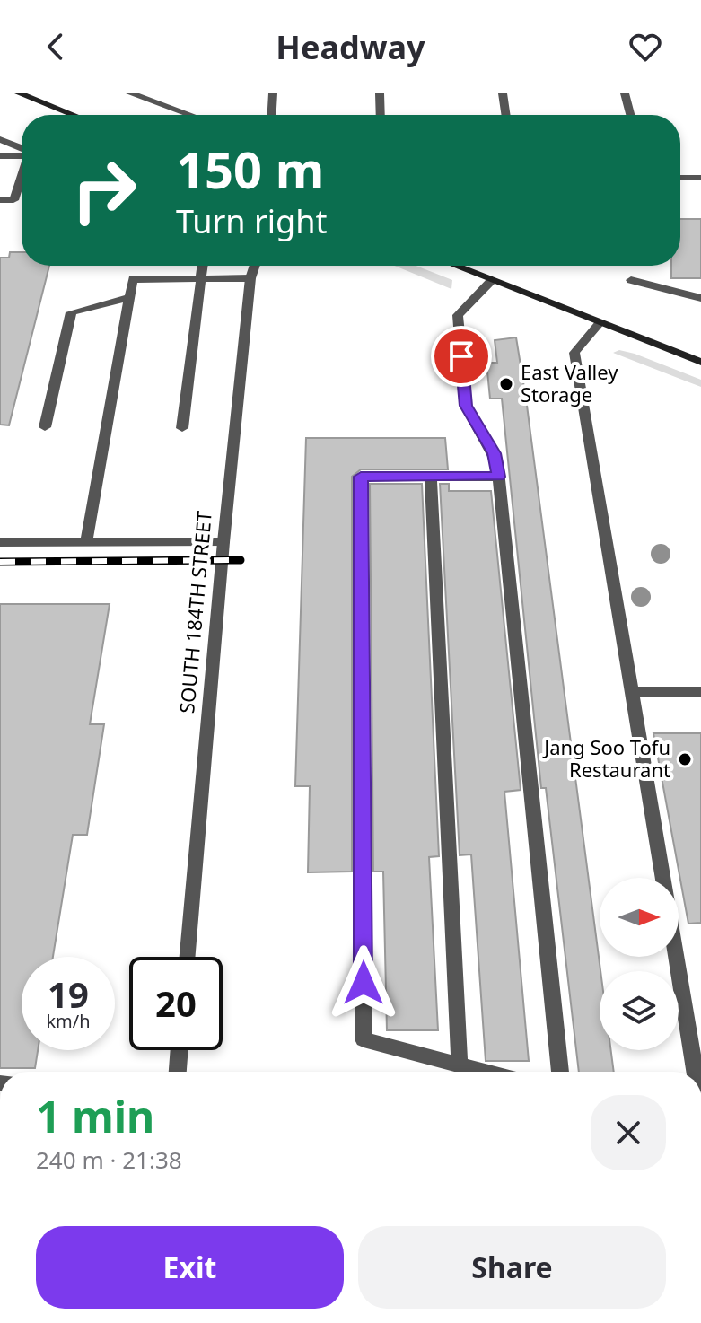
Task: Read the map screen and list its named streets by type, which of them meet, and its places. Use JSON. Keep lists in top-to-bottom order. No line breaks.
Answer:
{"streets":{"street":["SOUTH 184TH STREET"]},"places":["East Valley Storage","Jang Soo Tofu Restaurant"],"north":"right","page":{"header":"Headway","turn":["150 m","Turn right"],"speed":"19 km/h","limit":"20","heading":["1 min","240 m · 21:38"],"buttons":["Exit","Share"]}}
